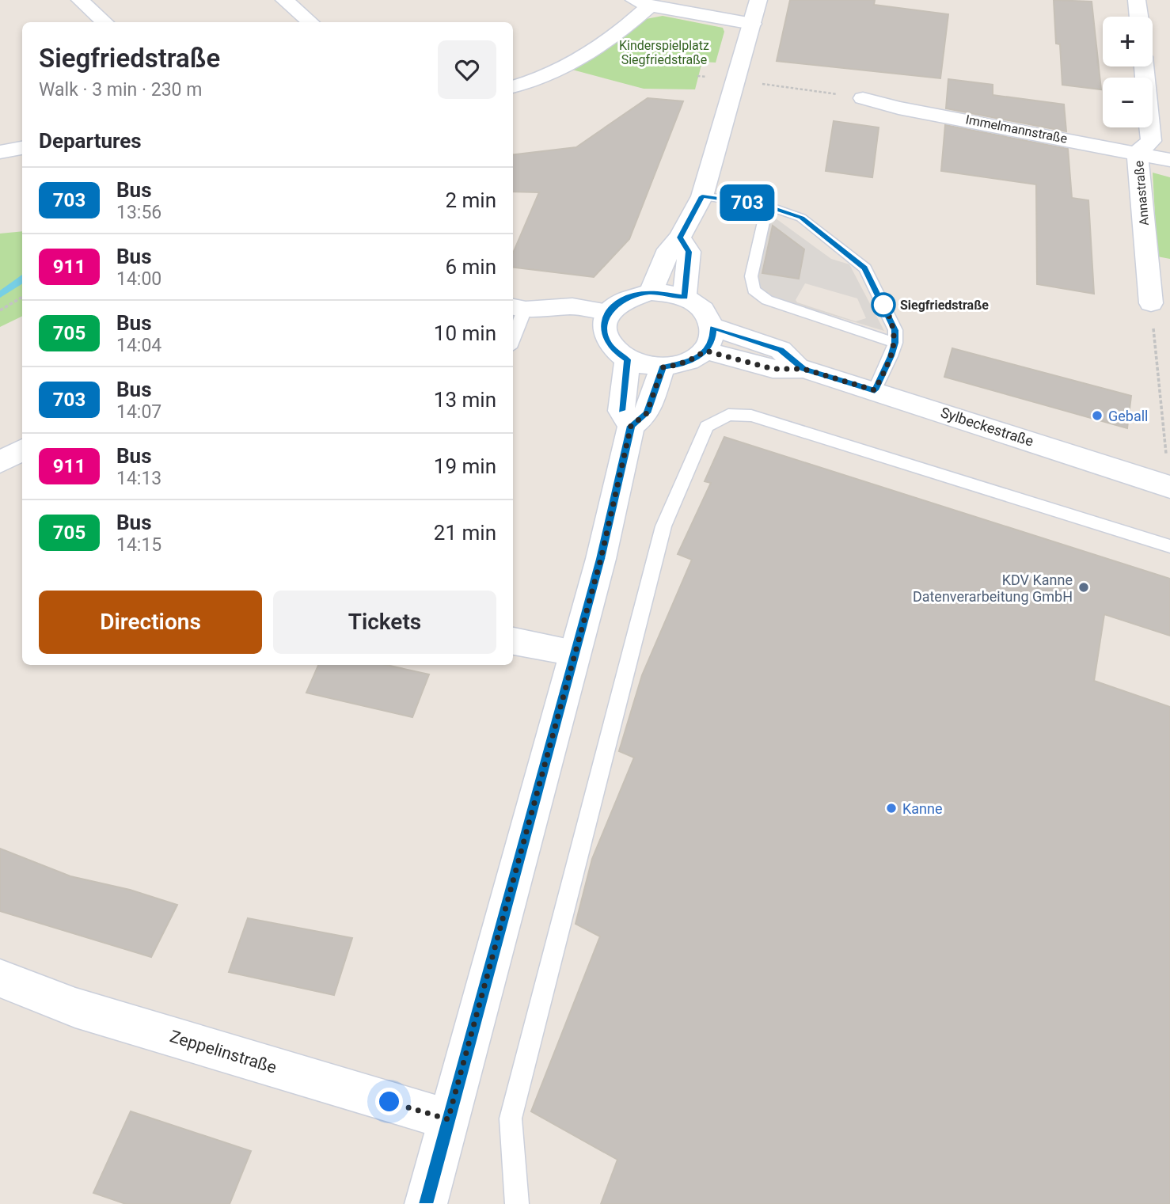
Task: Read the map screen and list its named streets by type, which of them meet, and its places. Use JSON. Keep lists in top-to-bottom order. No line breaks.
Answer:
{"streets":{"street":["Immelmannstraße","Annastraße","Sylbeckestraße","Zeppelinstraße"]},"crossings":[["Immelmannstraße","Annastraße"]],"parks":["Kinderspielplatz Siegfriedstraße"],"places":["Siegfriedstraße","Geball","KDV Kanne Datenverarbeitung GmbH","Kanne"],"lines":["bus line 703"],"page":{"on_map":"703","map_buttons":["+","−"],"heading":[["Siegfriedstraße","Walk · 3 min · 230 m"],"Departures"],"list":[{"mark":"703","name":"Bus","note":"13:56","value":"2 min"},{"mark":"911","name":"Bus","note":"14:00","value":"6 min"},{"mark":"705","name":"Bus","note":"14:04","value":"10 min"},{"mark":"703","name":"Bus","note":"14:07","value":"13 min"},{"mark":"911","name":"Bus","note":"14:13","value":"19 min"},{"mark":"705","name":"Bus","note":"14:15","value":"21 min"}],"buttons":["Directions","Tickets"]}}
